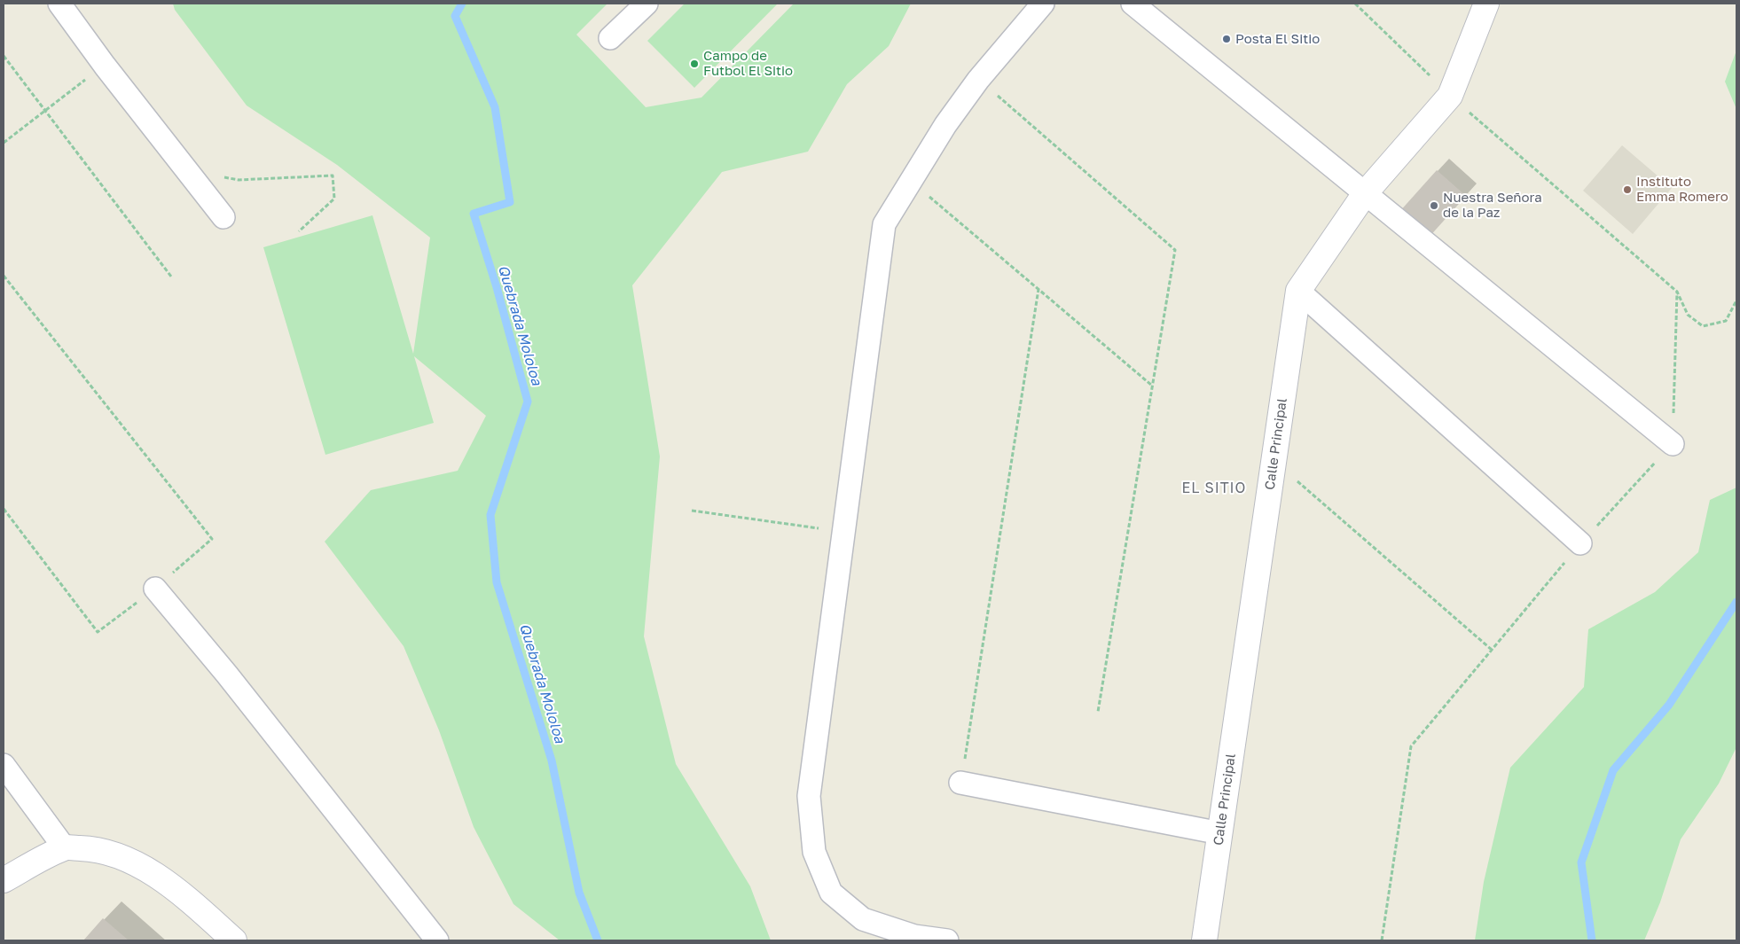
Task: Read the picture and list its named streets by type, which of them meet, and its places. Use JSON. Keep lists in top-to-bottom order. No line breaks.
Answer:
{"streets":{"street":["Calle Principal"]},"districts":["EL SITIO"],"water":["Quebrada Mololoa"],"places":["Posta El Sitio","Campo de Futbol El Sitio","Instituto Emma Romero","Nuestra Señora de la Paz"]}
